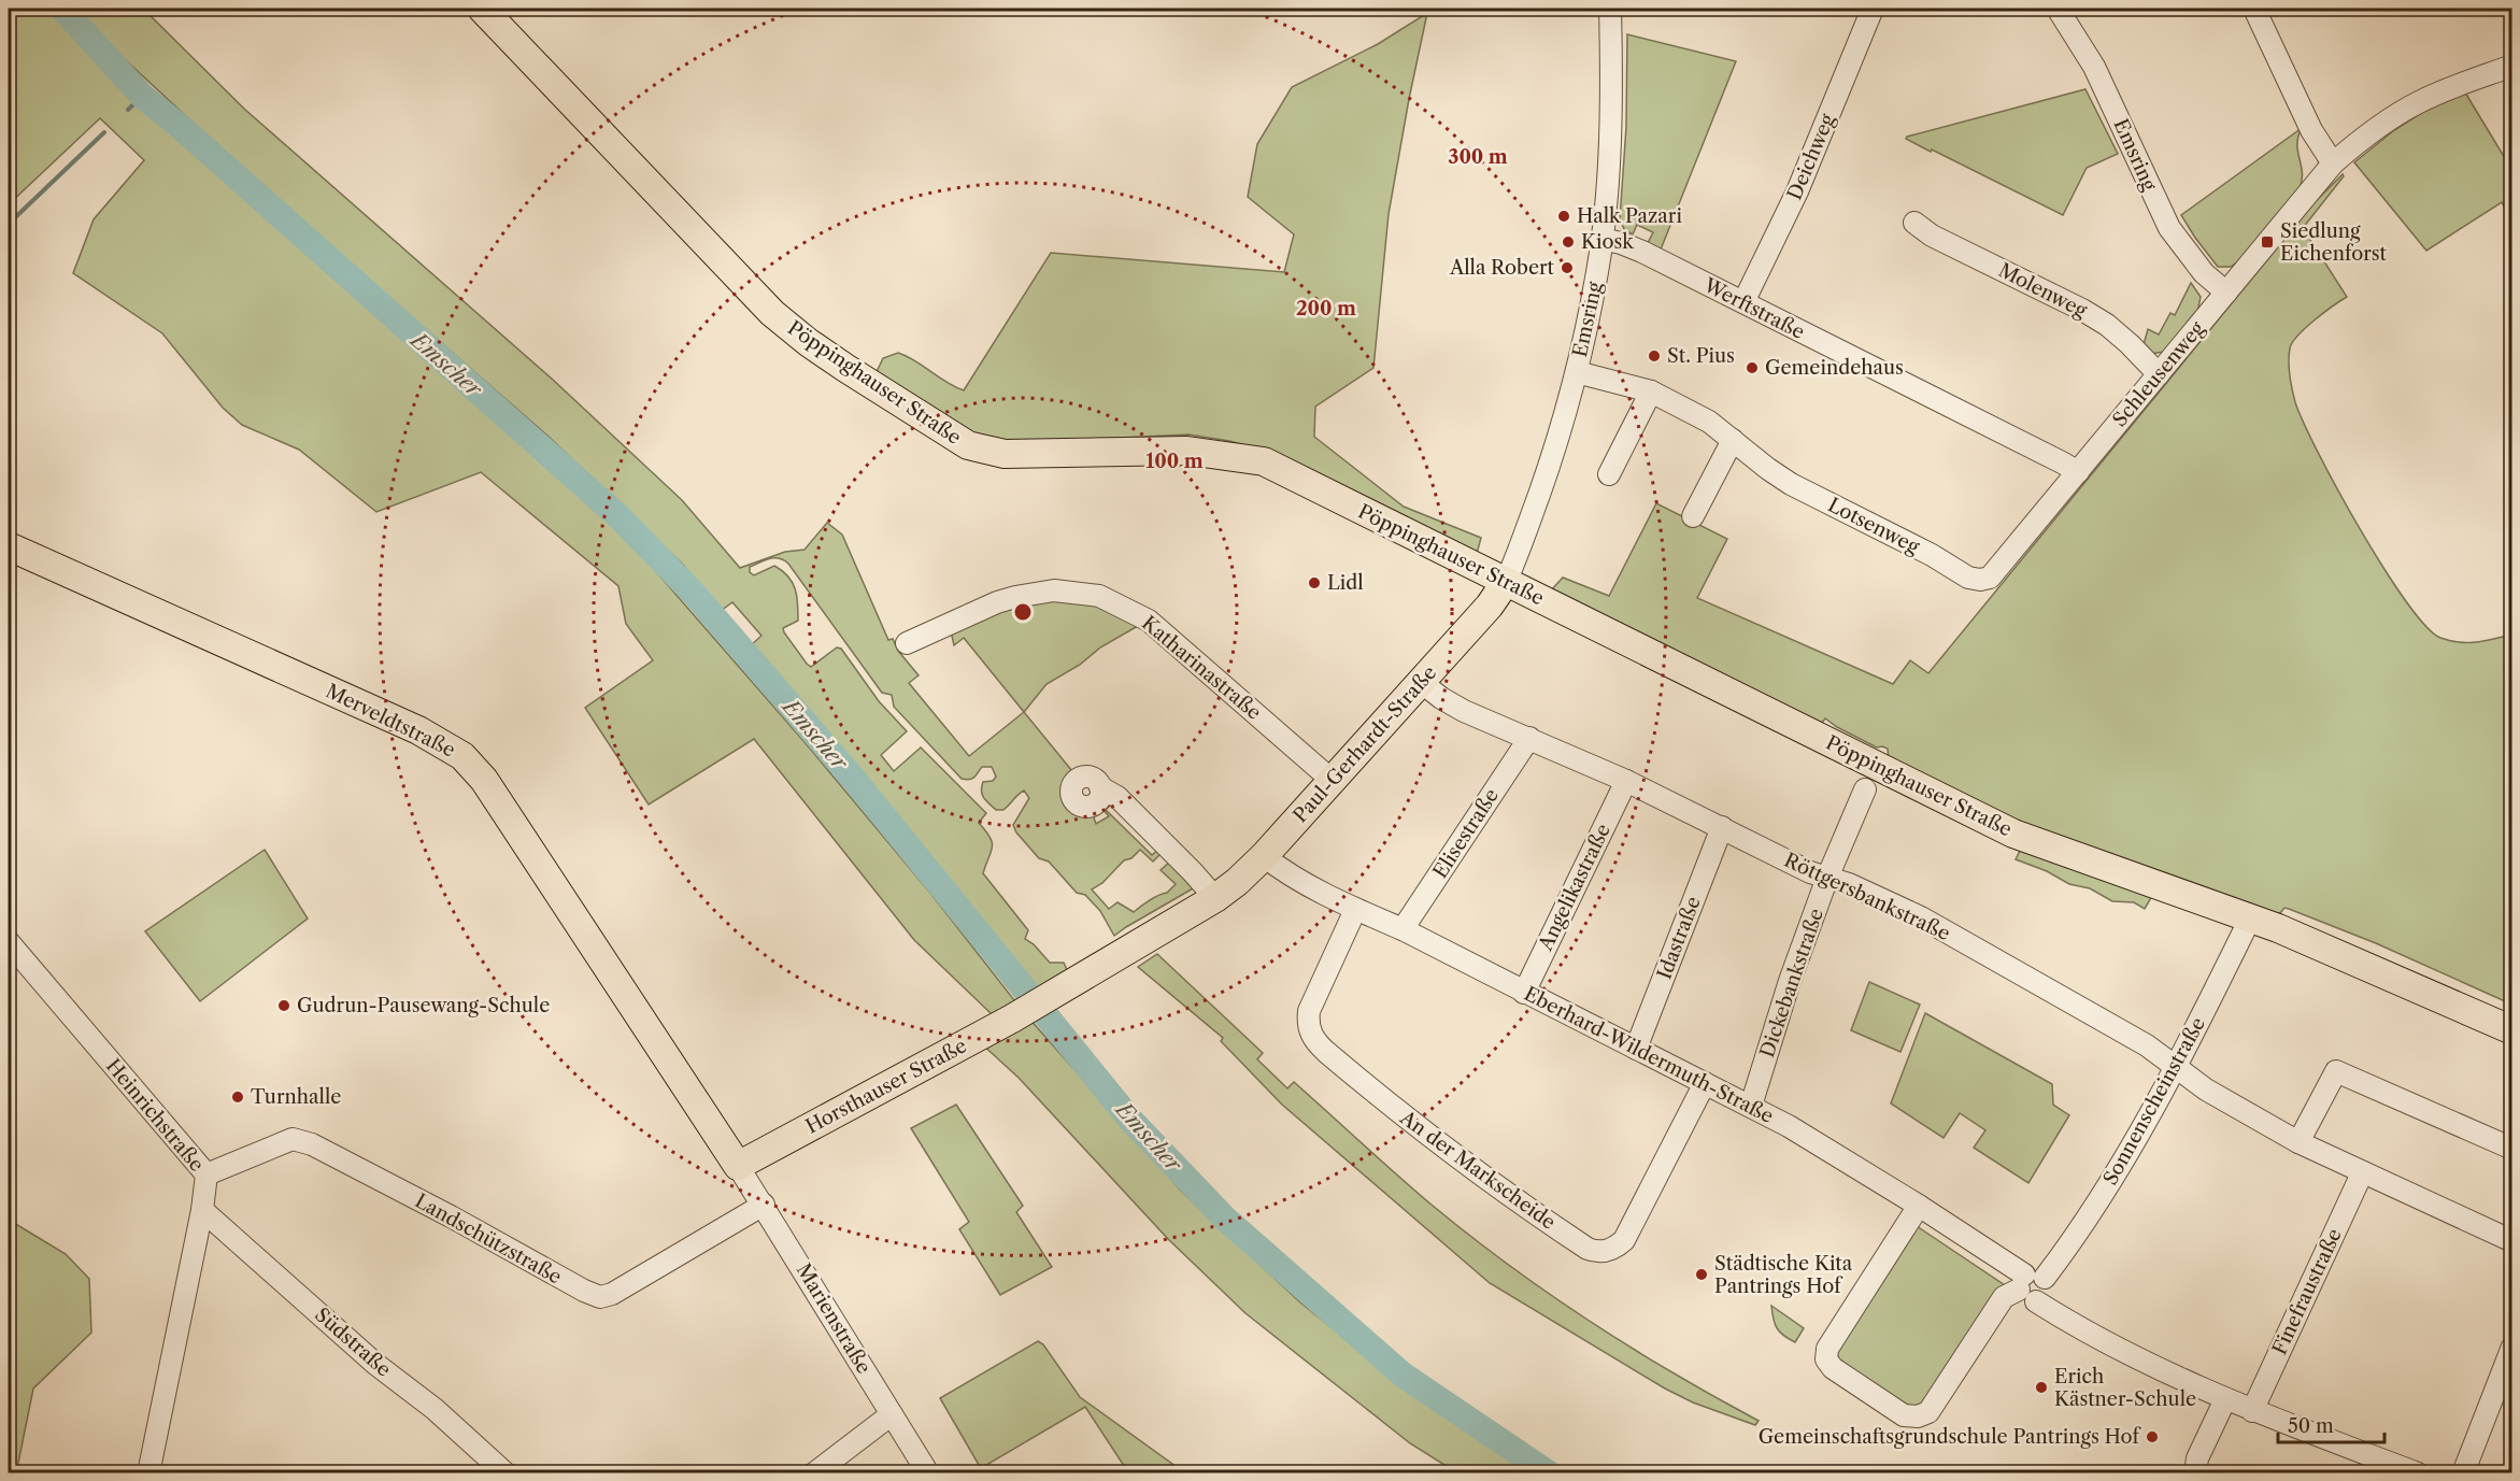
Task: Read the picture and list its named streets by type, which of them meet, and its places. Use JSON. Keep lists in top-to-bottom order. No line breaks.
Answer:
{"streets":{"main road":["Pöppinghauser Straße","Merveldtstraße","Paul-Gerhardt-Straße","Horsthauser Straße"],"street":["Emsring","Deichweg","Molenweg","Werftstraße","Schleusenweg","Lotsenweg","Katharinastraße","Elisestraße","Angelikastraße","Röttgersbankstraße","Idastraße","Dickebankstraße","Eberhard-Wildermuth-Straße","Sonnenscheinstraße","Heinrichstraße","An der Markscheide","Landschützstraße","Finefraustraße","Marienstraße","Südstraße"]},"crossings":[["Emsring","Werftstraße"],["Emsring","Schleusenweg"],["Emsring","Pöppinghauser Straße"],["Emsring","Lotsenweg"],["Emsring","Paul-Gerhardt-Straße"],["Deichweg","Werftstraße"],["Molenweg","Schleusenweg"],["Werftstraße","Schleusenweg"],["Schleusenweg","Lotsenweg"],["Pöppinghauser Straße","Paul-Gerhardt-Straße"],["Pöppinghauser Straße","Sonnenscheinstraße"],["Katharinastraße","Paul-Gerhardt-Straße"],["Merveldtstraße","Horsthauser Straße"],["Merveldtstraße","Marienstraße"],["Paul-Gerhardt-Straße","Röttgersbankstraße"],["Paul-Gerhardt-Straße","Eberhard-Wildermuth-Straße"],["Paul-Gerhardt-Straße","Horsthauser Straße"],["Elisestraße","Röttgersbankstraße"],["Elisestraße","Eberhard-Wildermuth-Straße"],["Angelikastraße","Röttgersbankstraße"],["Angelikastraße","Eberhard-Wildermuth-Straße"],["Röttgersbankstraße","Idastraße"],["Röttgersbankstraße","Dickebankstraße"],["Röttgersbankstraße","Sonnenscheinstraße"],["Röttgersbankstraße","Finefraustraße"],["Idastraße","Eberhard-Wildermuth-Straße"],["Dickebankstraße","Eberhard-Wildermuth-Straße"],["Eberhard-Wildermuth-Straße","Sonnenscheinstraße"],["Eberhard-Wildermuth-Straße","An der Markscheide"],["Eberhard-Wildermuth-Straße","Finefraustraße"],["Horsthauser Straße","Marienstraße"],["Heinrichstraße","Landschützstraße"],["Heinrichstraße","Südstraße"],["Landschützstraße","Marienstraße"]],"water":["Emscher"],"places":{"other":["Halk Pazari","Kiosk","Alla Robert","St. Pius","Gemeindehaus","Lidl","Gudrun-Pausewang-Schule","Turnhalle","Städtische Kita Pantrings Hof","Erich Kästner-Schule","Gemeinschaftsgrundschule Pantrings Hof"],"transit":["Siedlung Eichenforst"]},"scale_bar":"50 m","rings":["300 m","200 m","100 m"]}
